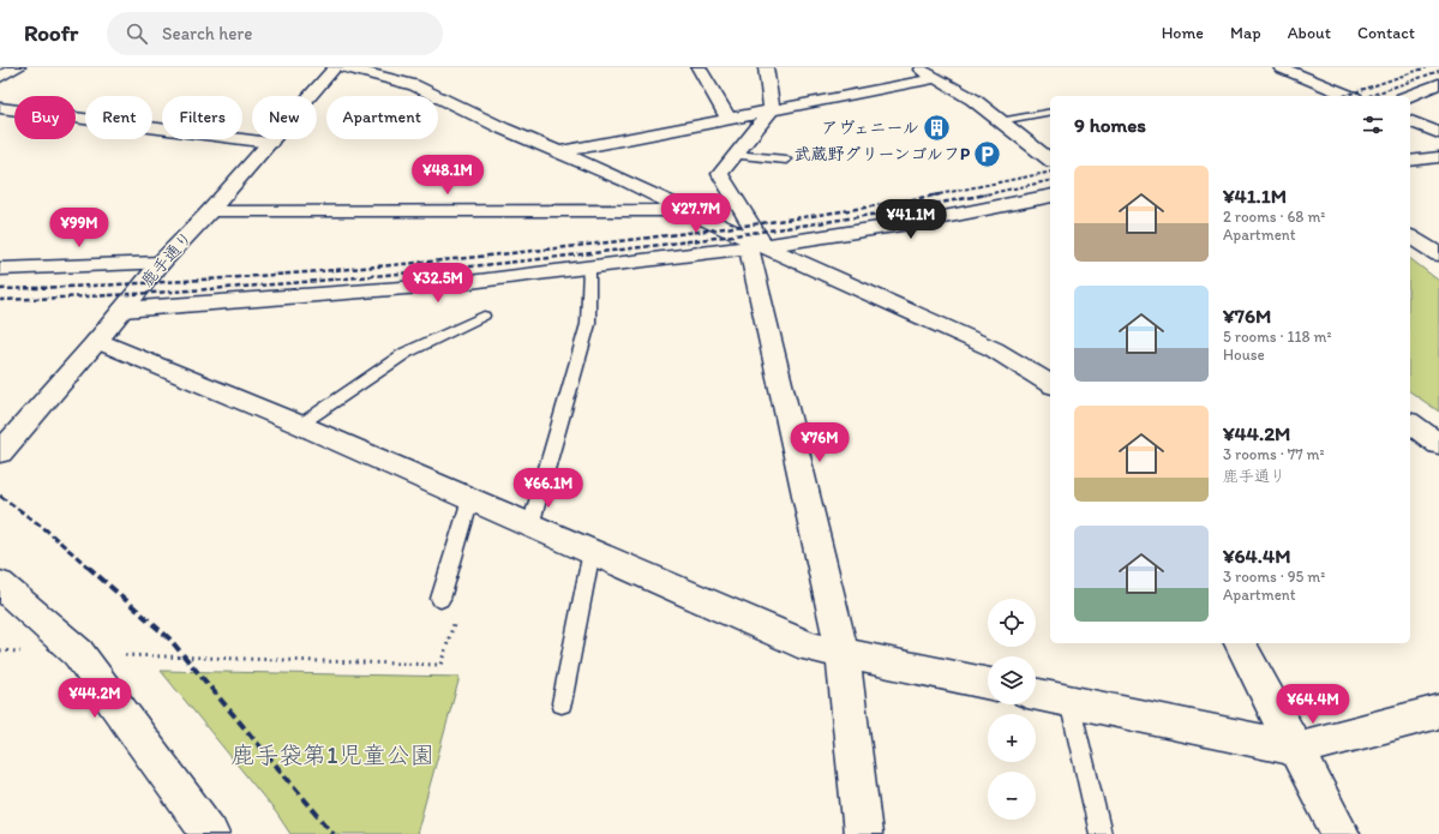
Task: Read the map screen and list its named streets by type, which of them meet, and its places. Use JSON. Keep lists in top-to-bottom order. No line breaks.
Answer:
{"streets":{"street":["鹿手通り"]},"parks":["鹿手袋第1児童公園"],"places":{"building":["アヴェニール"],"parking":["武蔵野グリーンゴルフP"]},"page":{"header":"Roofr","search":"Search here","nav":["Home","Map","About","Contact"],"chip":["Buy","Rent","Filters","New","Apartment"],"heading":"9 homes","list":[{"name":"¥41.1M","note":"2 rooms · 68 m² · Apartment"},{"name":"¥76M","note":"5 rooms · 118 m² · House"},{"name":"¥44.2M","note":"3 rooms · 77 m² · 鹿手通り"},{"name":"¥64.4M","note":"3 rooms · 95 m² · Apartment"}],"price":["¥48.1M","¥27.7M","¥41.1M","¥99M","¥32.5M","¥76M","¥66.1M","¥44.2M","¥64.4M"],"map_buttons":["+","−"]}}
